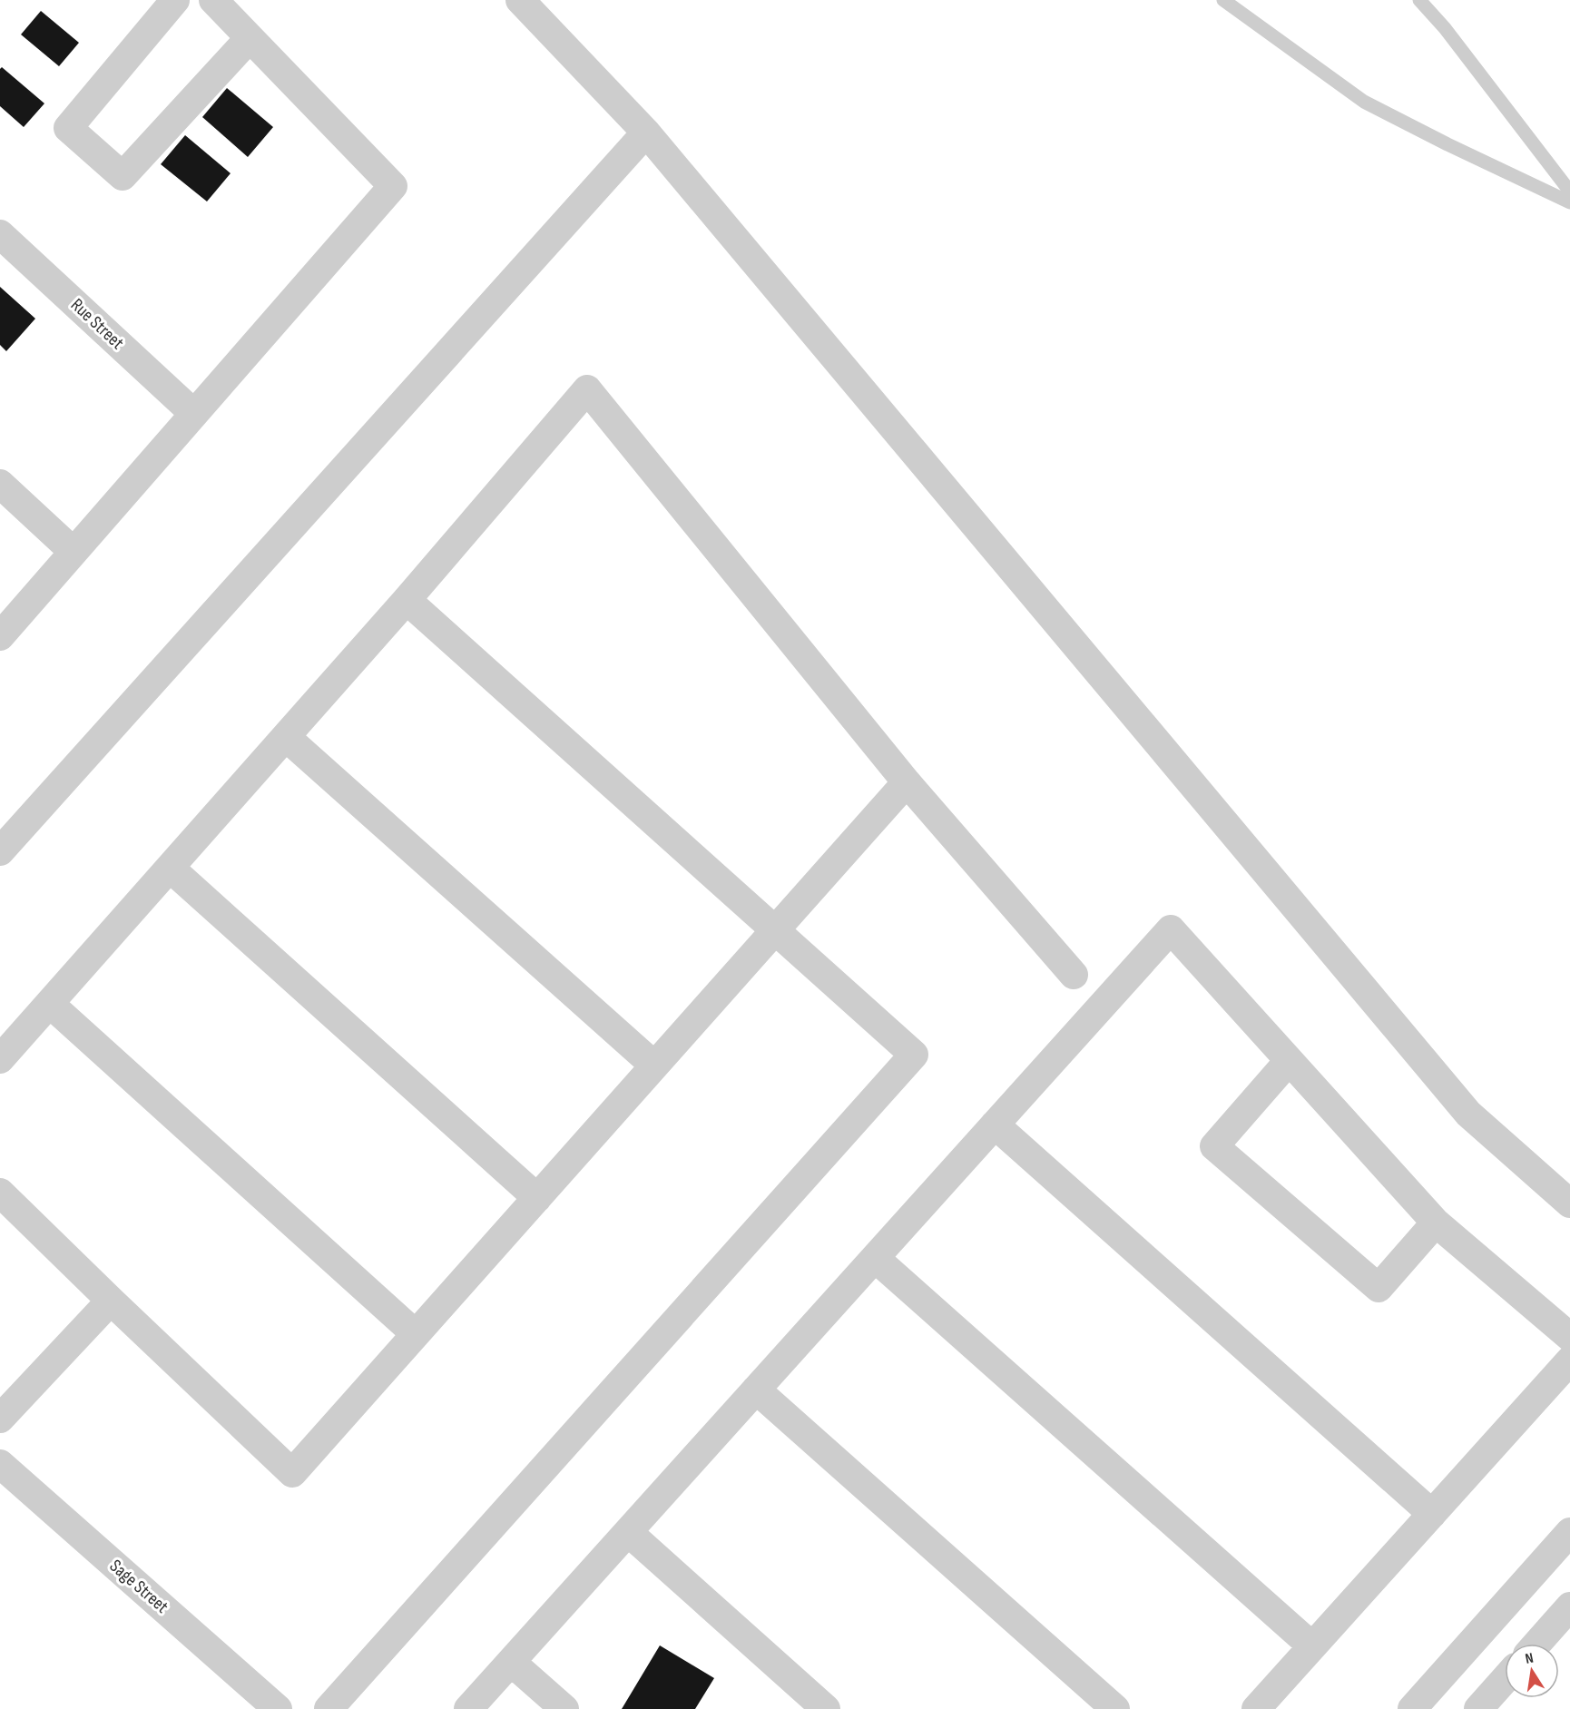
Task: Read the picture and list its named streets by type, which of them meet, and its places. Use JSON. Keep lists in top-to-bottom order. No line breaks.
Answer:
{"streets":{"street":["Rue Street","Sage Street"]},"north":"top"}
